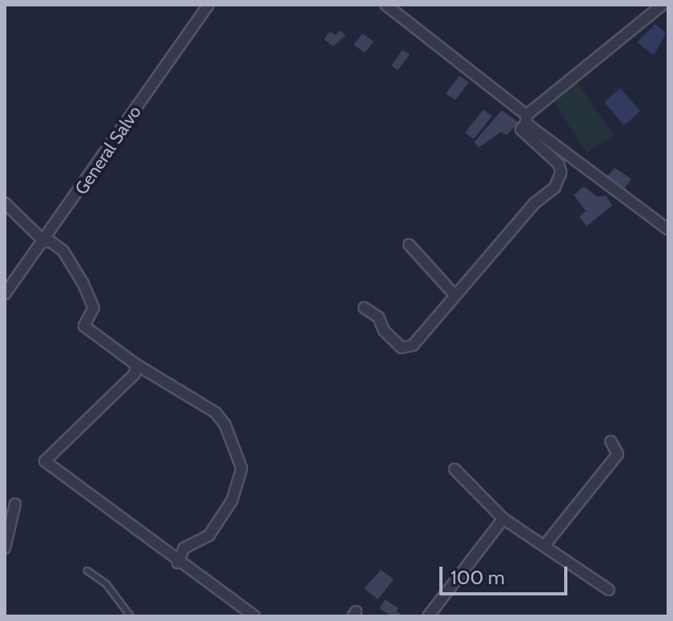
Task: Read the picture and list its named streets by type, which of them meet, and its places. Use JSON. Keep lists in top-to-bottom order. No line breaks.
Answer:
{"streets":{"street":["General Salvo"]},"scale_bar":"100 m"}
